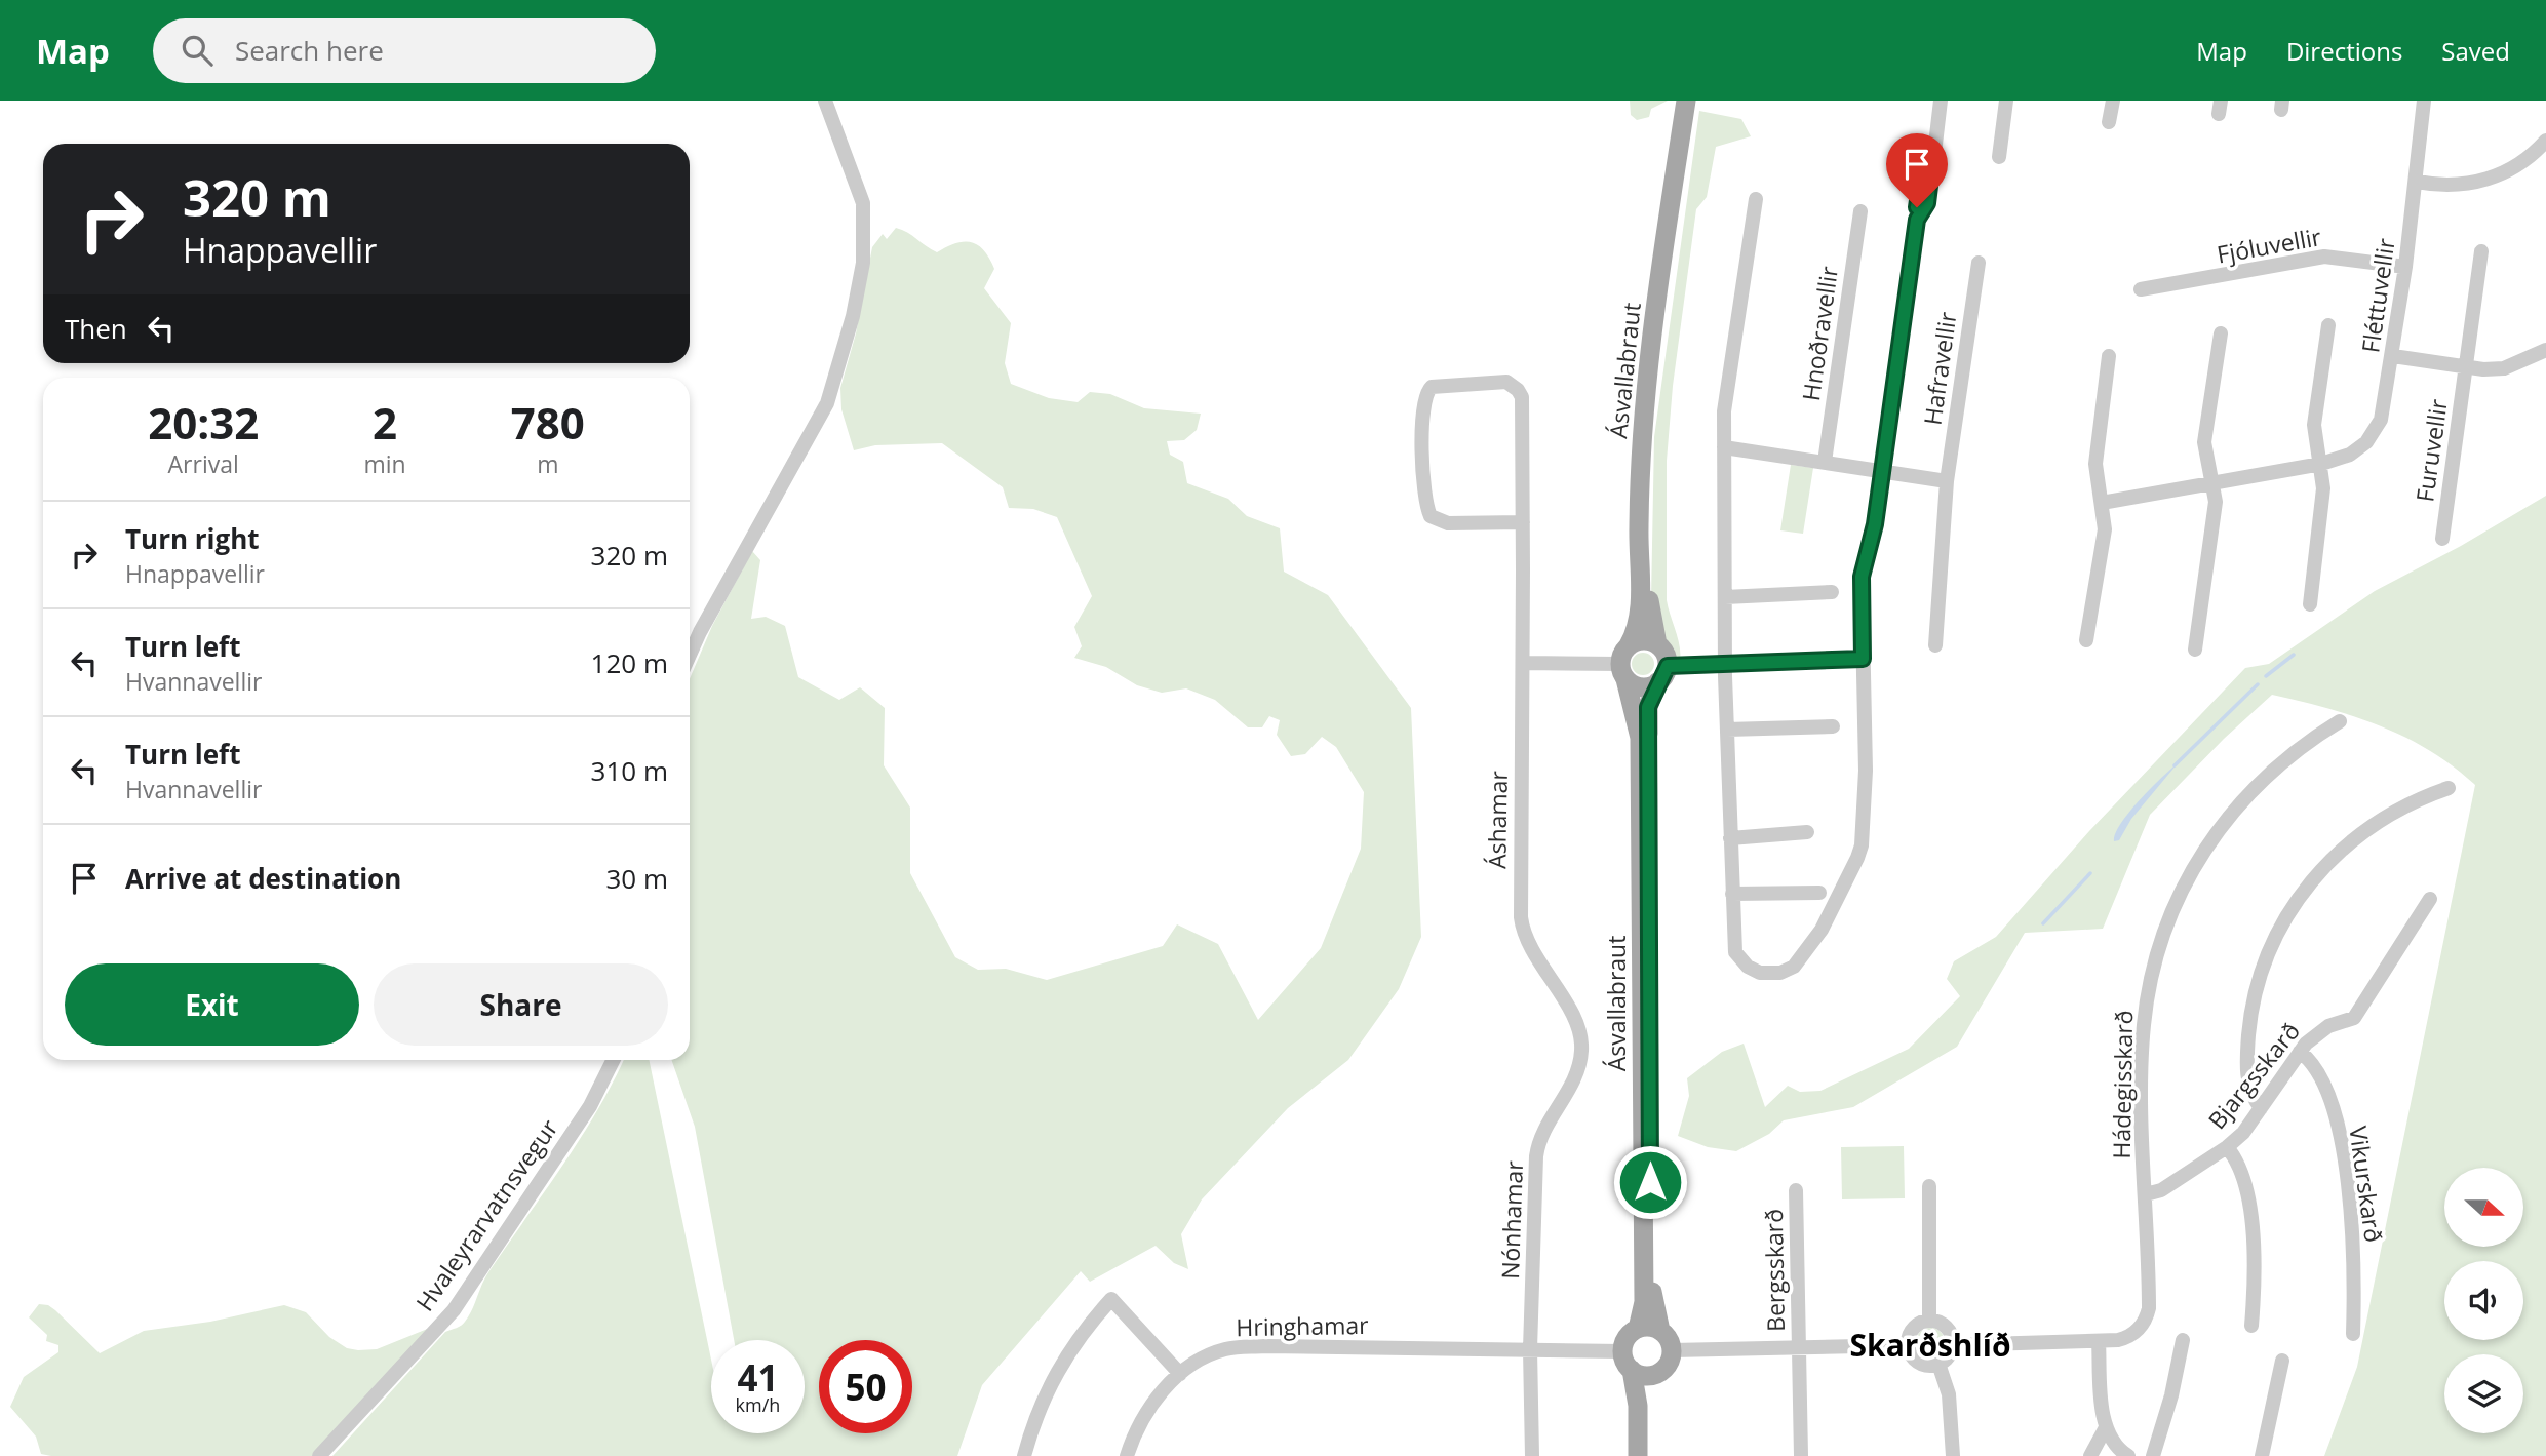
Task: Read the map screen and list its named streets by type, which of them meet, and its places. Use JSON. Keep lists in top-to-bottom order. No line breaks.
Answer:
{"streets":{"main road":["Ásvallabraut"],"street":["Fjóluvellir","Fléttuvellir","Hnoðravellir","Hafravellir","Furuvellir","Áshamar","Bjargsskarð","Hádegisskarð","Vikurskarð","Hvaleyrarvatnsvegur","Nónhamar","Bergsskarð","Hringhamar"]},"crossings":[["Fjóluvellir","Fléttuvellir"],["Ásvallabraut","Hringhamar"],["Áshamar","Nónhamar"],["Bjargsskarð","Hádegisskarð"],["Bjargsskarð","Vikurskarð"],["Nónhamar","Hringhamar"]],"districts":["Skarðshlíð"],"north":"right","page":{"header":"Map","search":"Search here","nav":["Map","Directions","Saved"],"turn":["320 m","Hnappavellir"],"then":"Then","eta":["20:32","Arrival","2","min","780","m"],"list":[{"name":"Turn right","note":"Hnappavellir","value":"320 m"},{"name":"Turn left","note":"Hvannavellir","value":"120 m"},{"name":"Turn left","note":"Hvannavellir","value":"310 m"},{"name":"Arrive at destination","value":"30 m"}],"buttons":["Exit","Share"],"speed":"41 km/h","limit":"50"}}
